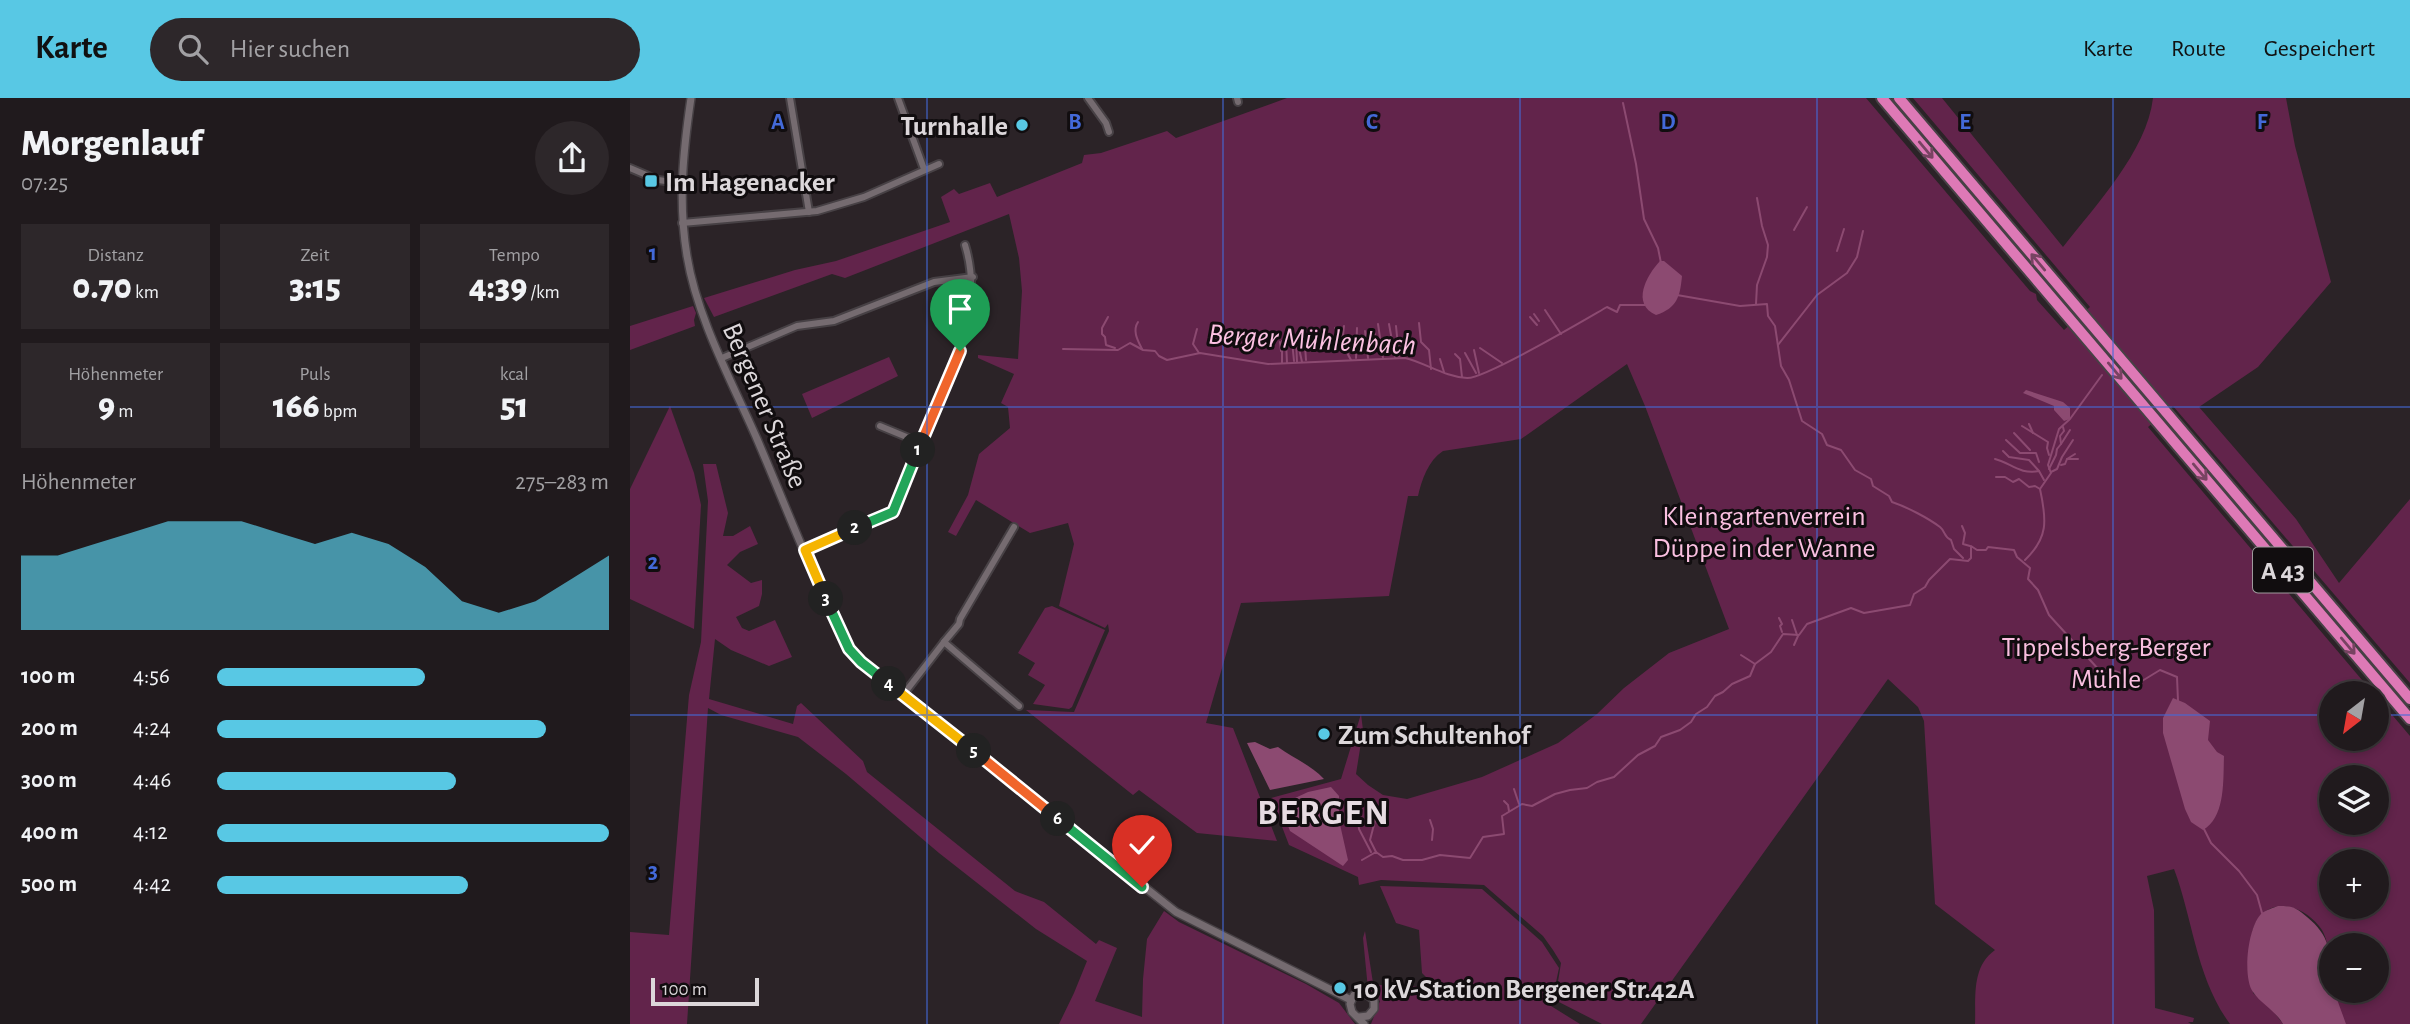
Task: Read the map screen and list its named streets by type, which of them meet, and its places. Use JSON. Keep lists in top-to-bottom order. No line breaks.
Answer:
{"streets":{"highway":["A 43"],"street":["Bergener Straße"]},"districts":["BERGEN"],"water":["Berger Mühlenbach"],"parks":["Kleingartenverrein Düppe in der Wanne","Tippelsberg-Berger Mühle"],"places":{"other":["Turnhalle","Zum Schultenhof","10 kV-Station Bergener Str.42A"],"transit":["Im Hagenacker"]},"scale_bar":"100 m","north":"bottom left","page":{"header":"Karte","search":"Hier suchen","nav":["Karte","Route","Gespeichert"],"heading":["Morgenlauf","07:25"],"stats":[["Distanz","0.70 km"],["Zeit","3:15"],["Tempo","4:39 /km"],["Höhenmeter","9 m"],["Puls","166 bpm"],["kcal","51"]],"pins":["1","2","3","4","5","6"],"chart":["Höhenmeter","275–283 m"],"list":[{"name":"100 m","note":"4:56"},{"name":"200 m","note":"4:24"},{"name":"300 m","note":"4:46"},{"name":"400 m","note":"4:12"},{"name":"500 m","note":"4:42"}],"map_buttons":["+","−"],"scale":"100 m"},"grid":{"columns":["A","B","C","D","E","F"],"rows":["1","2","3"]}}
